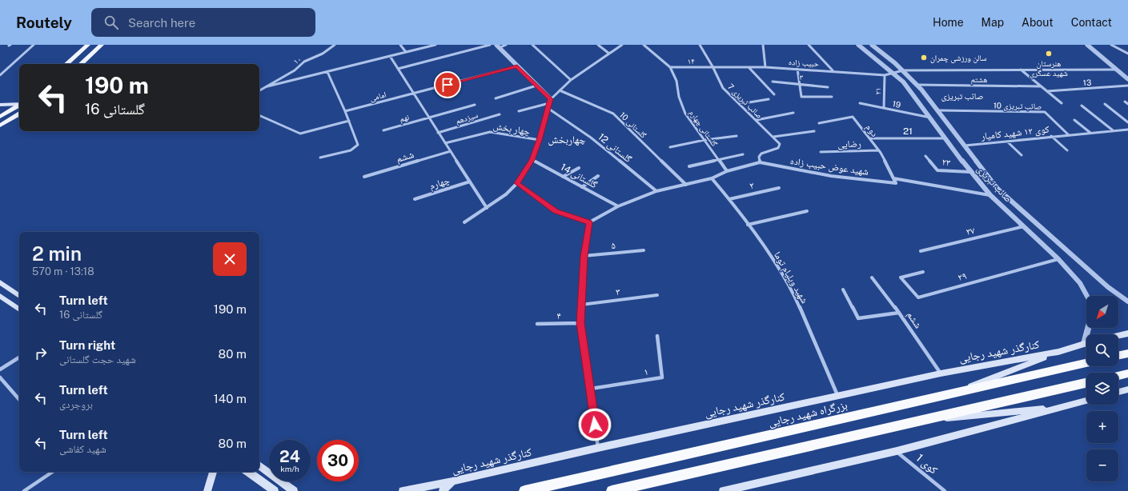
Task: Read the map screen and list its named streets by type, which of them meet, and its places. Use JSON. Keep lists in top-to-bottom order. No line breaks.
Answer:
{"streets":{"highway":["بزرگراه شهید رجایی"],"main road":["کنارگذر شهید رجایی"],"street":["۱۰","۱۴","حبیب زاده","۳","هشتم","13","۲۱","امامی","صائب تبریزی 7","19","صائب تبریزی 10","نهم","سیزدهم","گلستانی 10","گلستانی چهارم","چهار بخش","دوم","21","کوی ۱۲ شهید کامیار","رضایی","گلستانی 12","ششم","۲۳","شهید عوض حبیب زاده","گلستانی 14","چهارم","صائب تبریزی","۲","۲۷","۵","۲۹","شهید ویلیام توما","۴","۱","کوی 1"]},"crossings":[["۱۴","حبیب زاده"],["۱۴","صائب تبریزی 7"],["۱۴","گلستانی چهارم"],["حبیب زاده","۲۱"],["حبیب زاده","صائب تبریزی 7"],["حبیب زاده","صائب تبریزی"],["هشتم","صائب تبریزی"],["۲۱","19"],["صائب تبریزی 7","شهید عوض حبیب زاده"],["19","صائب تبریزی"],["صائب تبریزی 10","کوی ۱۲ شهید کامیار"],["صائب تبریزی 10","صائب تبریزی"],["دوم","21"],["دوم","رضایی"],["دوم","شهید عوض حبیب زاده"],["21","صائب تبریزی"],["کوی ۱۲ شهید کامیار","صائب تبریزی"],["ششم","کنارگذر شهید رجایی"],["۲۳","صائب تبریزی"],["صائب تبریزی","۲۷"],["صائب تبریزی","۲۹"],["صائب تبریزی","کنارگذر شهید رجایی"],["۲","شهید ویلیام توما"],["شهید ویلیام توما","کنارگذر شهید رجایی"]],"districts":["صائب تبریزی","چهاربخش"],"places":["هنرستان شهید عسگری","سالن ورزشی چمران"],"north":"bottom left","page":{"header":"Routely","search":"Search here","nav":["Home","Map","About","Contact"],"turn":["190 m","گلستانی 16"],"heading":["2 min","570 m · 13:18"],"list":[{"name":"Turn left","note":"گلستانی 16","value":"190 m"},{"name":"Turn right","note":"شهید حجت گلستانی","value":"80 m"},{"name":"Turn left","note":"بروجردی","value":"140 m"},{"name":"Turn left","note":"شهید کفاشی","value":"80 m"}],"map_buttons":["+","−"],"speed":"24 km/h","limit":"30"}}
